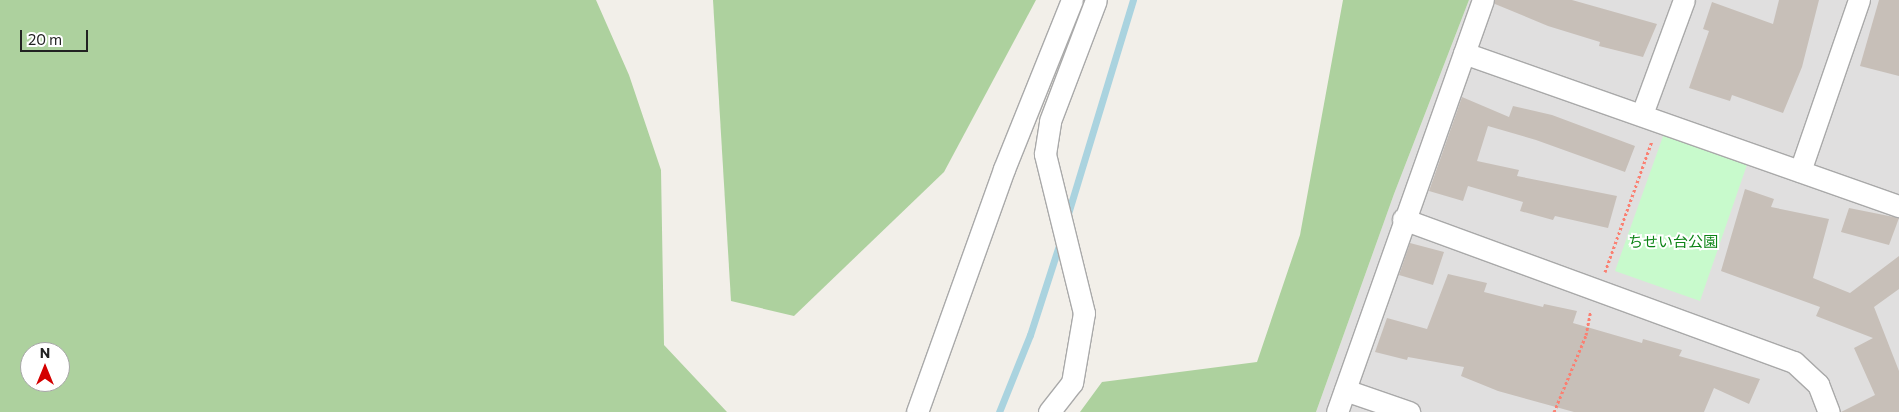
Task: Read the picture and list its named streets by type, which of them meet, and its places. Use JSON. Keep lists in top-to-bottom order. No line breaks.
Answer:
{"parks":["ちせい台公園"],"scale_bar":"20 m","north":"top"}
